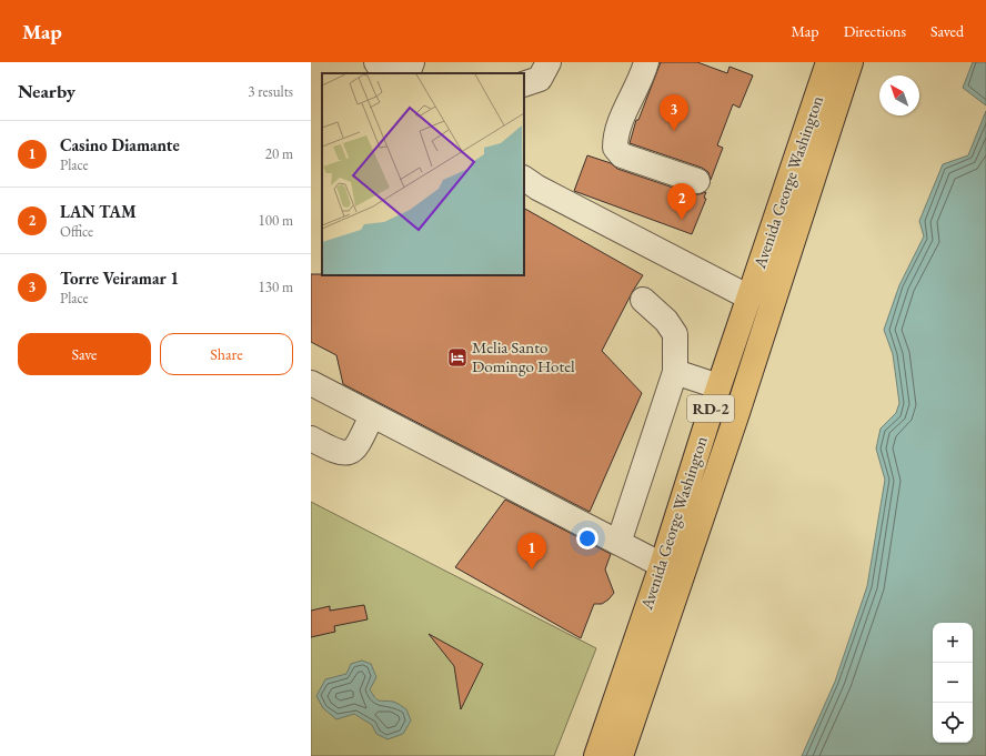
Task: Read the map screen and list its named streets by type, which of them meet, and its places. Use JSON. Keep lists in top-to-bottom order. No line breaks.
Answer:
{"streets":{"highway":["Avenida George Washington","RD-2"]},"places":{"hotel":["Melia Santo Domingo Hotel"]},"north":"top left","page":{"header":"Map","nav":["Map","Directions","Saved"],"heading":["Nearby","3 results"],"pins":["3","2","1"],"list":[{"mark":"1","name":"Casino Diamante","note":"Place","value":"20 m"},{"mark":"2","name":"LAN TAM","note":"Office","value":"100 m"},{"mark":"3","name":"Torre Veiramar 1","note":"Place","value":"130 m"}],"buttons":["Save","Share"],"map_buttons":["+","−"]}}
